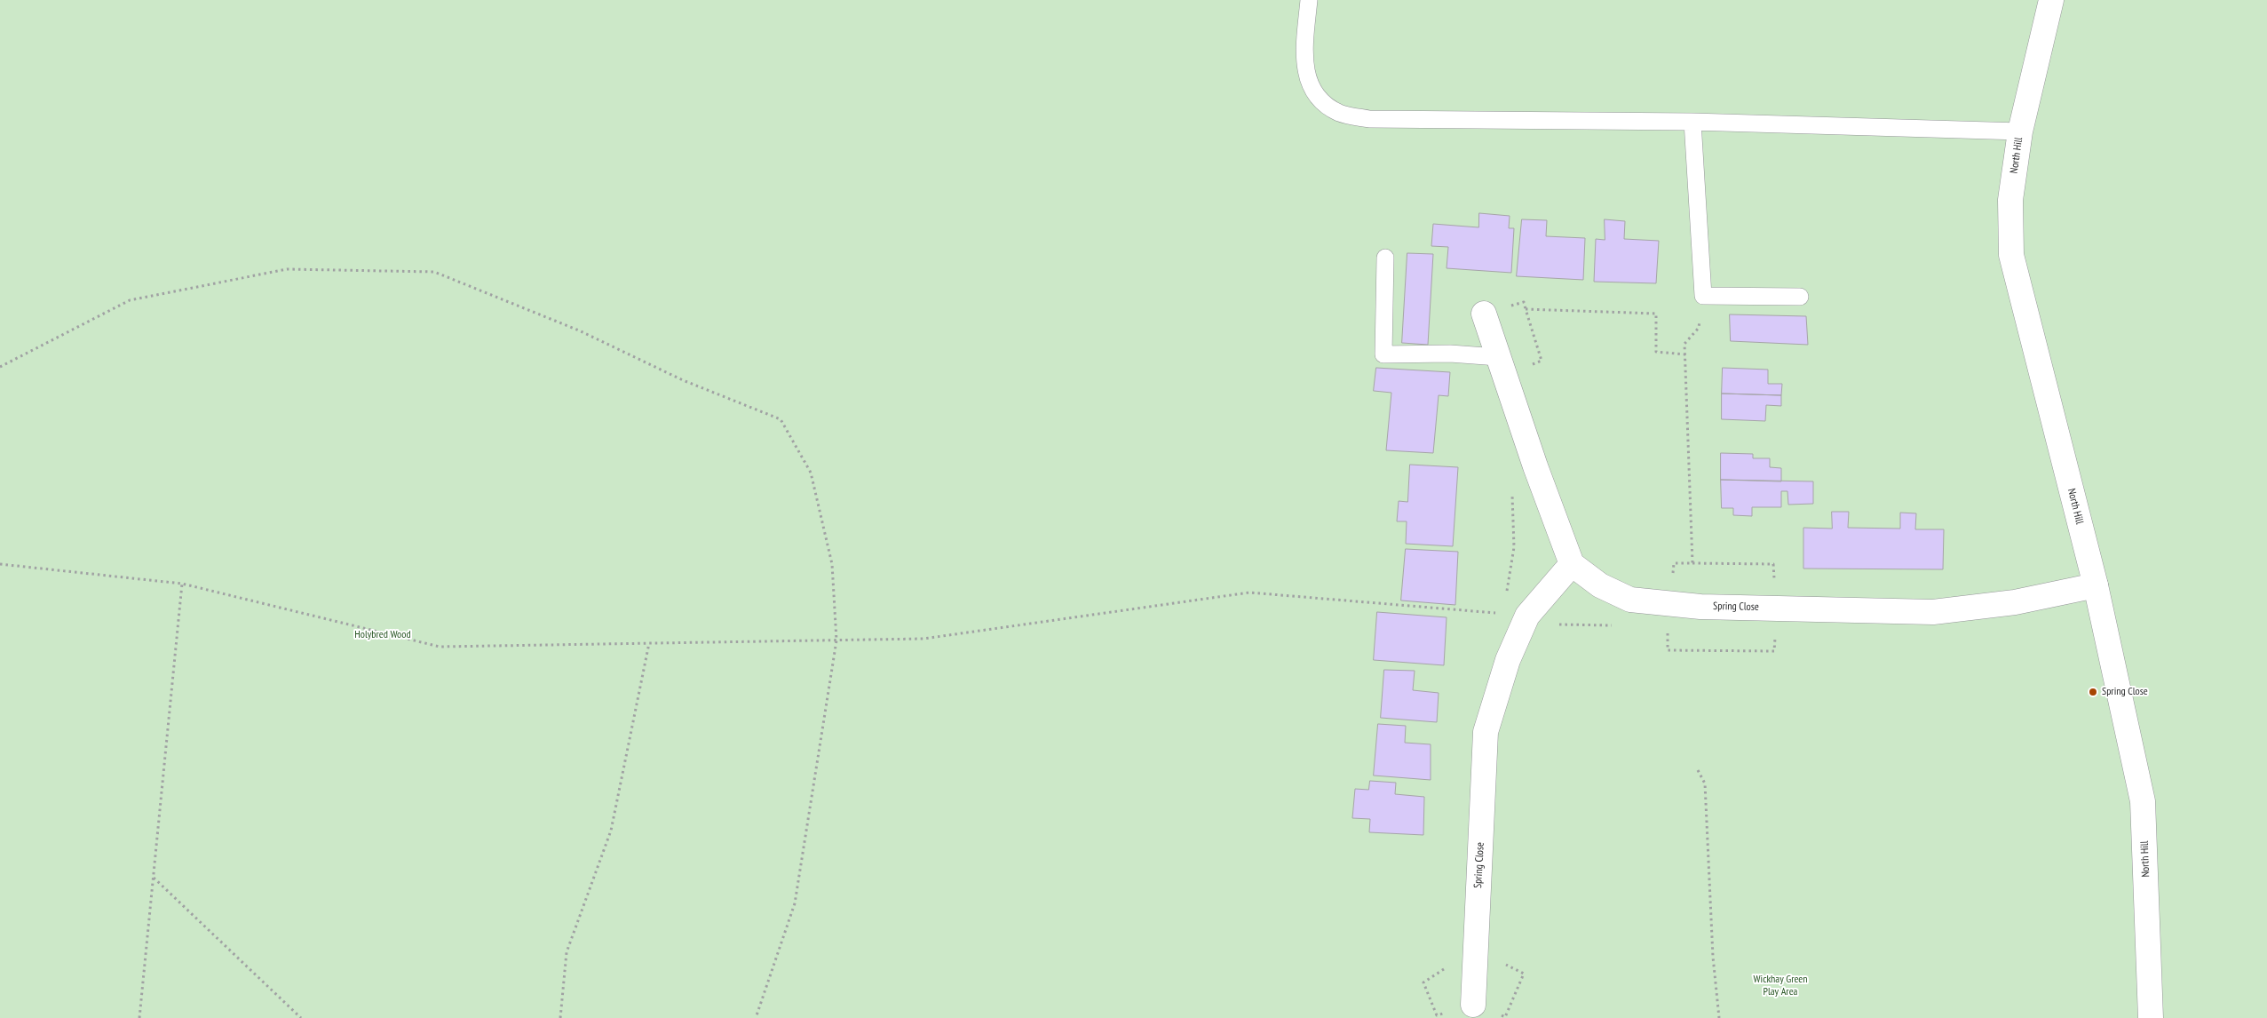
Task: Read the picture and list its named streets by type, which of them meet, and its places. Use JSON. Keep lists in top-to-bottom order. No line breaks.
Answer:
{"streets":{"street":["North Hill","Spring Close"]},"crossings":[["North Hill","Spring Close"]],"parks":["Holybred Wood","Wickhay Green Play Area"],"places":["Spring Close"]}
